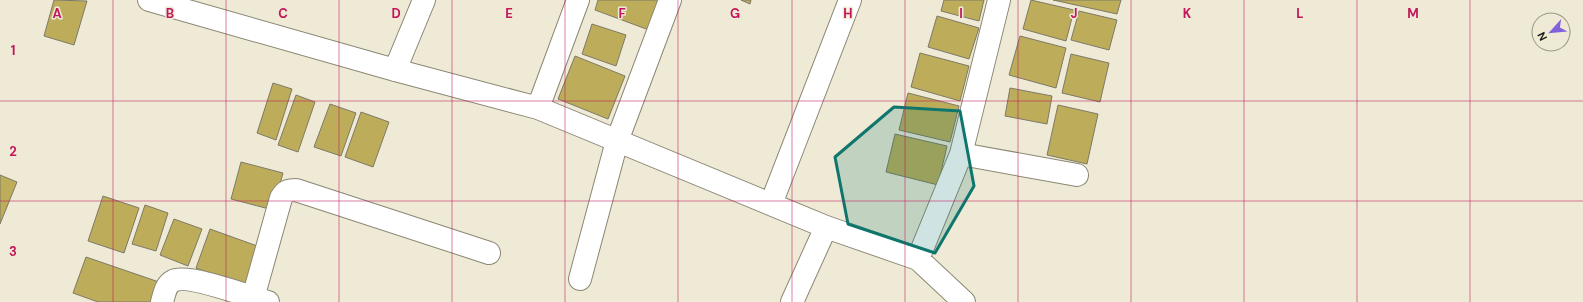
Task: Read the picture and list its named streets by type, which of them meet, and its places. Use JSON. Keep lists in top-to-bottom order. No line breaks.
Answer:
{"north":"bottom left","grid":{"columns":["A","B","C","D","E","F","G","H","I","J","K","L","M"],"rows":["1","2","3"]}}
